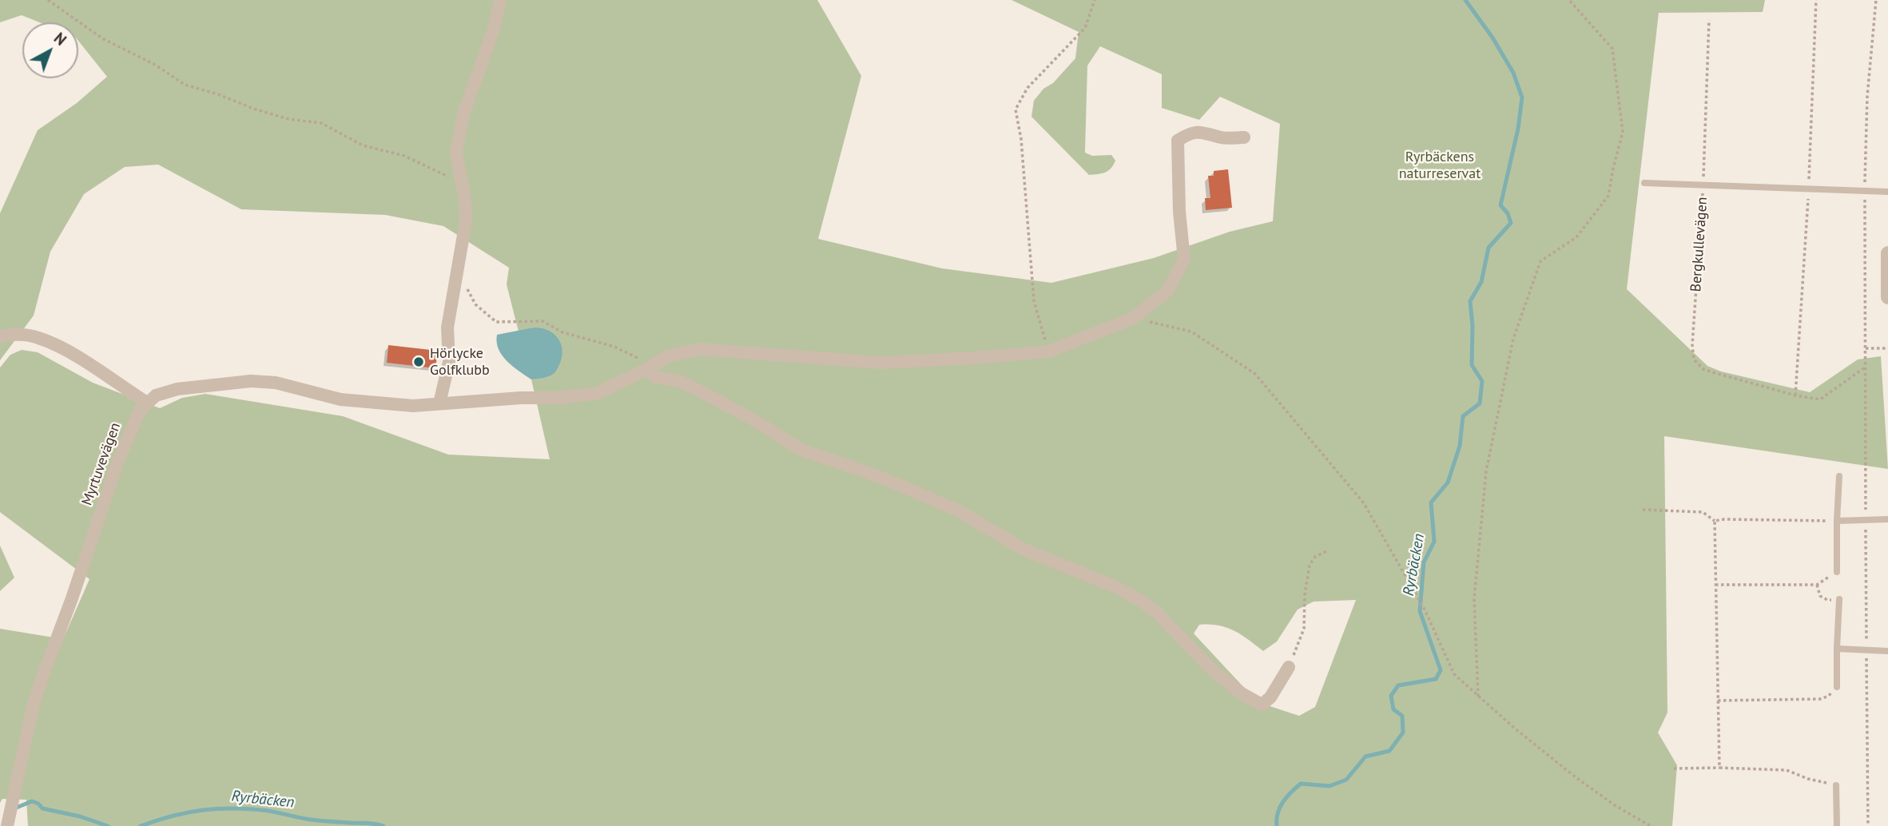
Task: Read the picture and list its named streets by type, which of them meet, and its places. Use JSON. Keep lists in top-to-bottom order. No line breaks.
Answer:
{"streets":{"street":["Myrtuvevägen"],"path":["Bergkullevägen"]},"water":["Ryrbäcken"],"parks":["Ryrbäckens naturreservat"],"places":["Hörlycke Golfklubb"],"north":"top right"}
